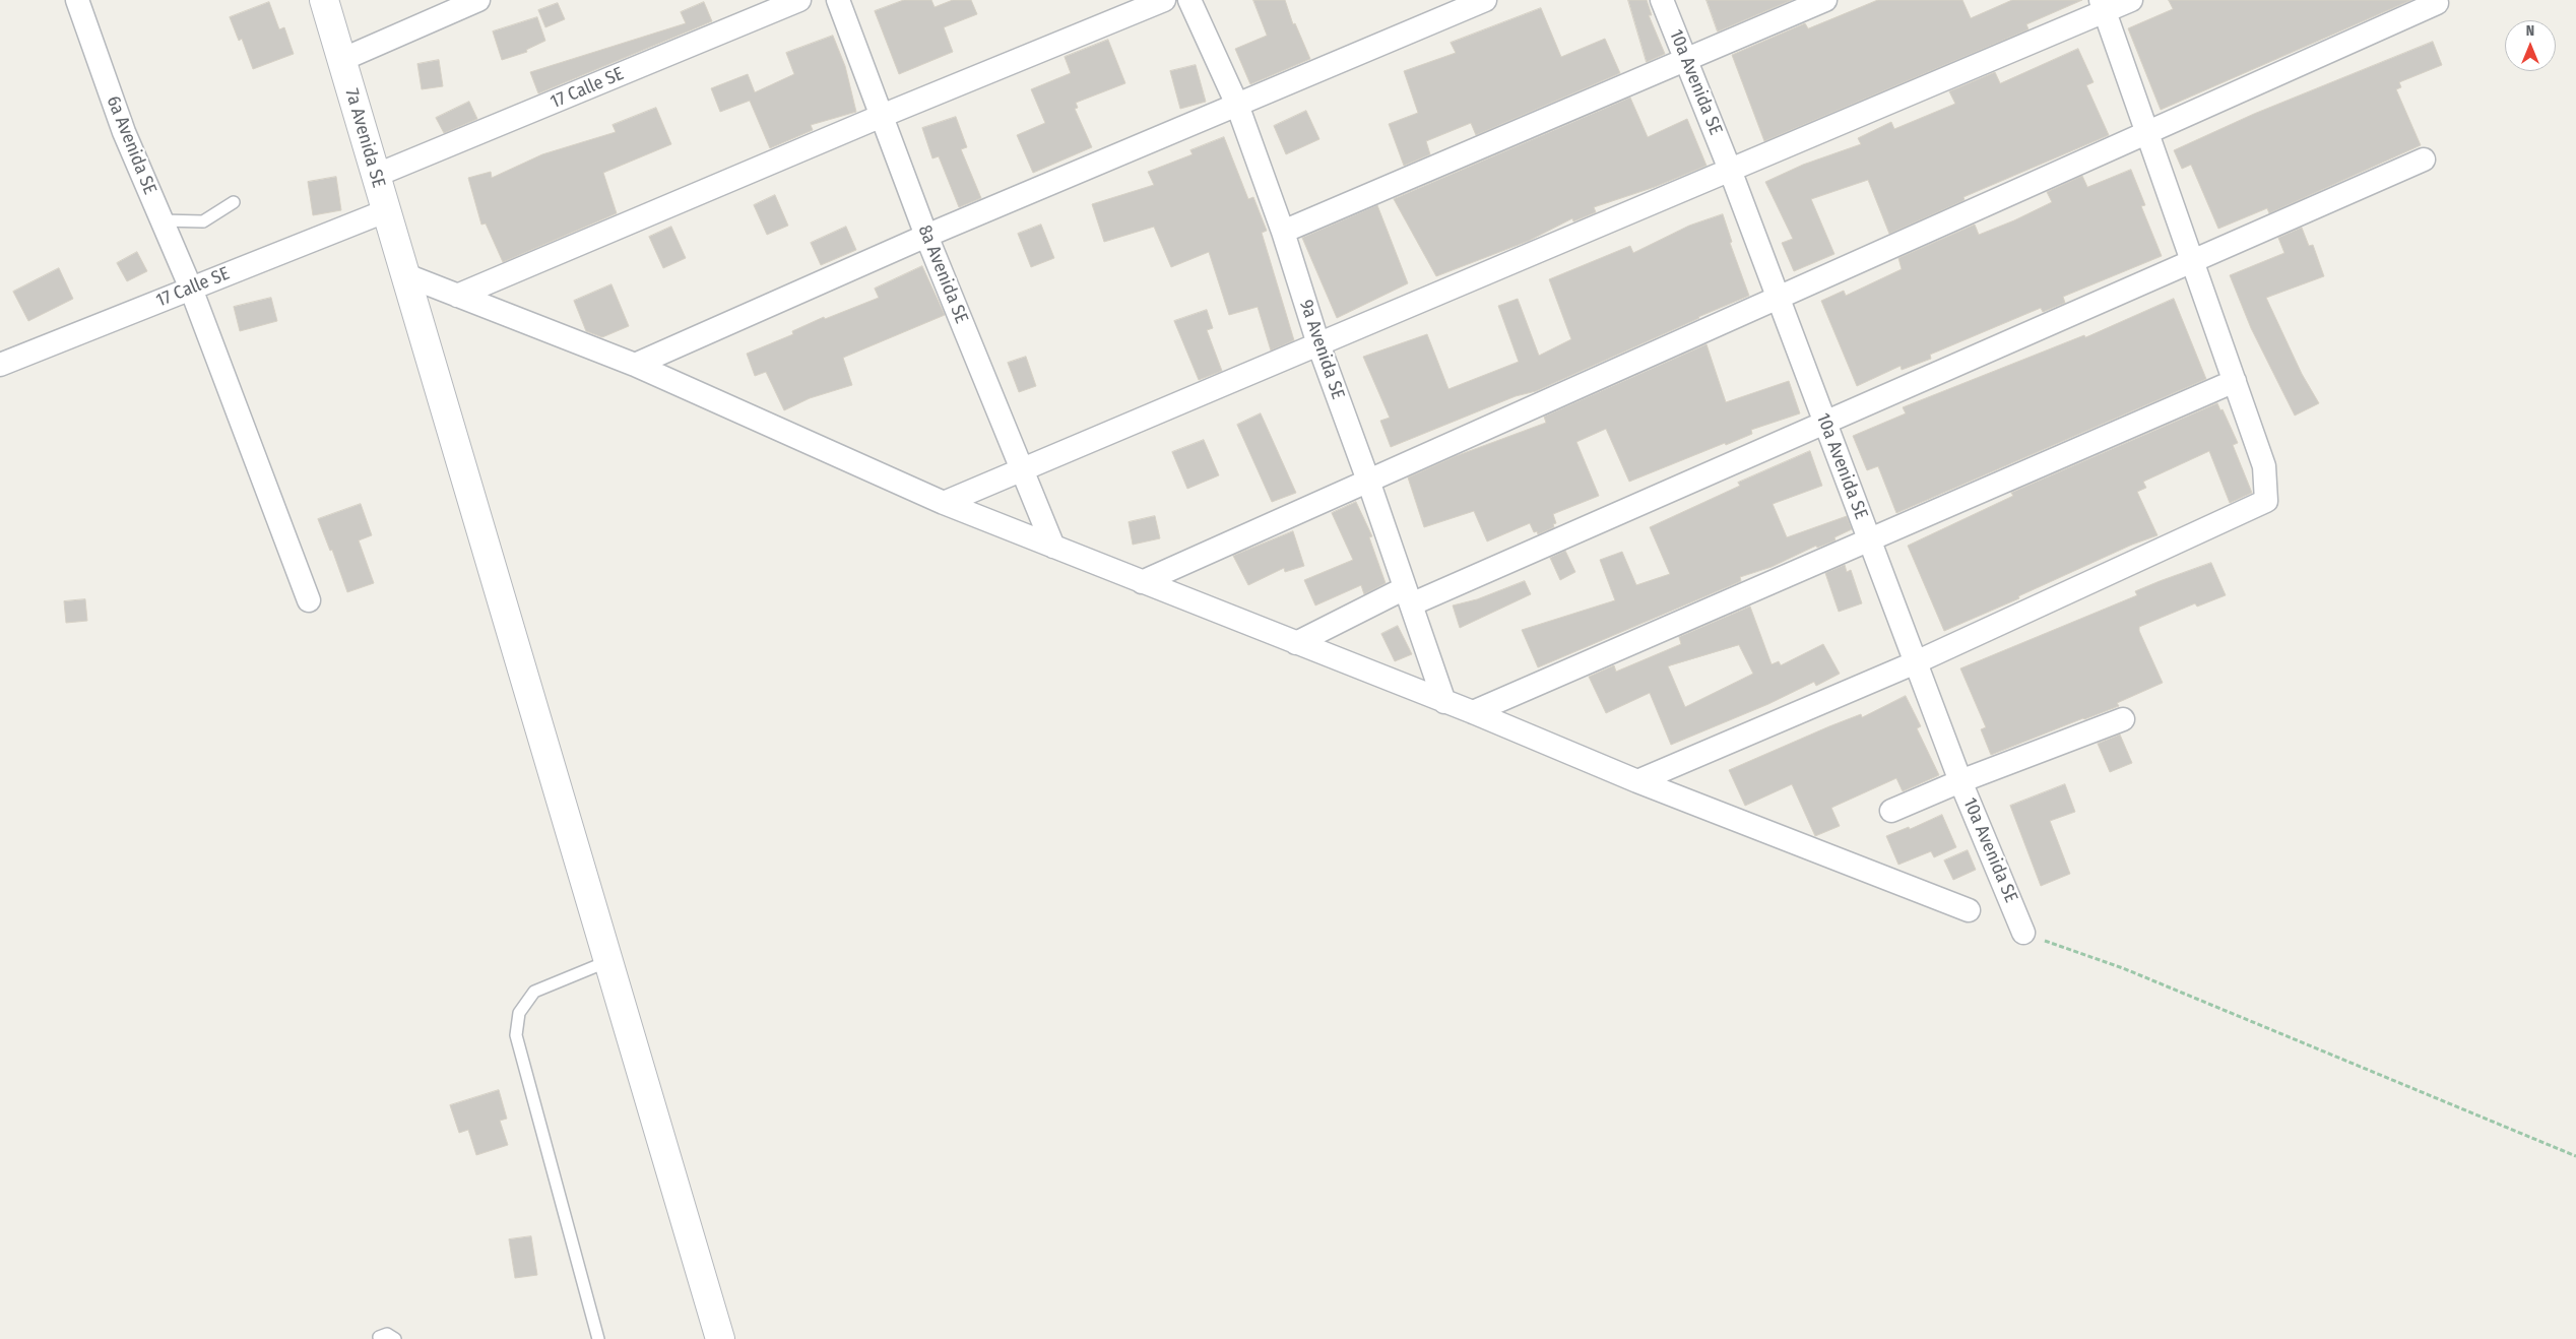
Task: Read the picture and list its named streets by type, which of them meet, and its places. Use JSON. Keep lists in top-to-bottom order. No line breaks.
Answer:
{"streets":{"street":["10a Avenida SE","17 Calle SE","7a Avenida SE","6a Avenida SE","8a Avenida SE","9a Avenida SE"]},"crossings":[["17 Calle SE","7a Avenida SE"],["17 Calle SE","6a Avenida SE"]],"north":"top"}
